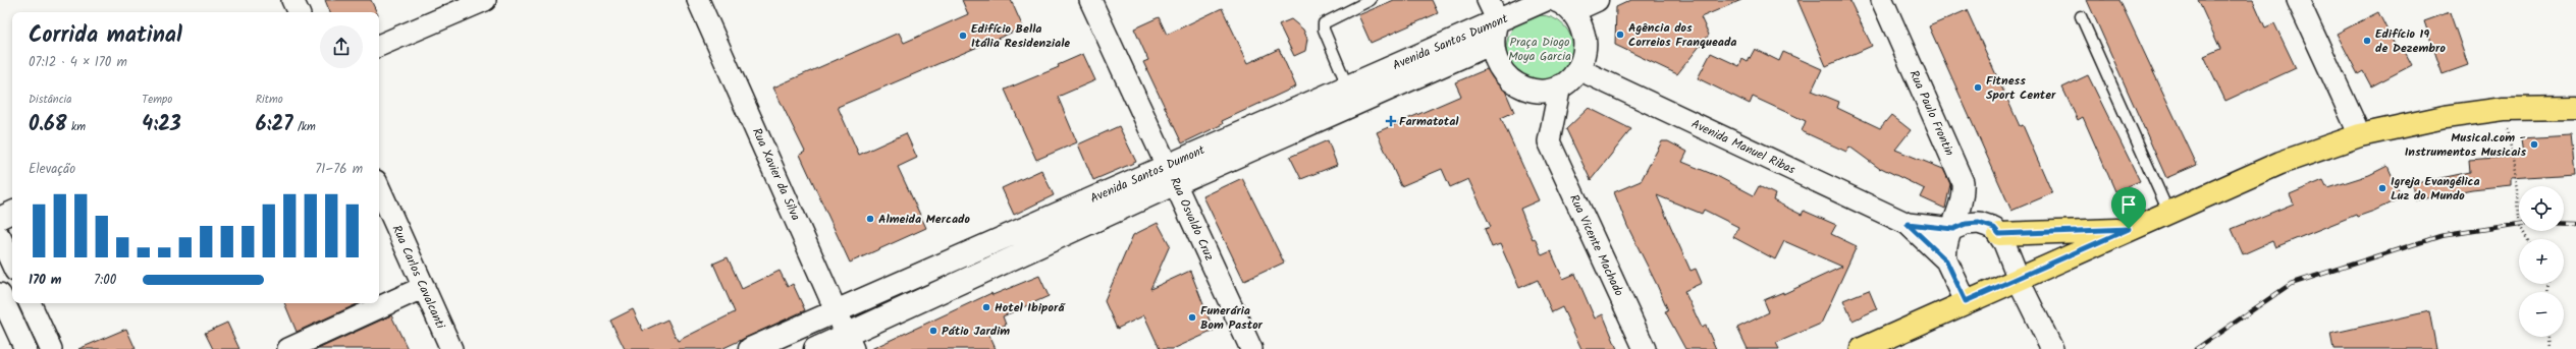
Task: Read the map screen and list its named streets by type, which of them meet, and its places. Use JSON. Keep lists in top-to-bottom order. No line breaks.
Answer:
{"streets":{"main road":["Avenida Santos Dumont"],"street":["Rua Paulo Frontin","Avenida Manuel Ribas","Rua Xavier da Silva","Rua Osvaldo Cruz","Rua Vicente Machado","Rua Carlos Cavalcanti"]},"crossings":[["Avenida Santos Dumont","Rua Xavier da Silva"],["Avenida Santos Dumont","Rua Osvaldo Cruz"],["Rua Paulo Frontin","Avenida Manuel Ribas"]],"parks":["Praça Diogo Moya Garcia"],"places":{"other":["Agência dos Correios Franqueada","Edifício Bella Itália Residenziale","Edifício 19 de Dezembro","Fitness Sport Center","Musical.com - Instrumentos Musicais","Igreja Evangélica Luz do Mundo","Almeida Mercado","Hotel Ibiporã","Funerária Bom Pastor","Pátio Jardim"],"health":["Farmatotal"]},"page":{"heading":["Corrida matinal","07:12 · 4 × 170 m"],"stats":[["Distância","0.68 km"],["Tempo","4:23"],["Ritmo","6:27 /km"]],"chart":["Elevação","71–76 m"],"map_buttons":["+","−"],"list":[{"name":"170 m","note":"7:00"}]}}
